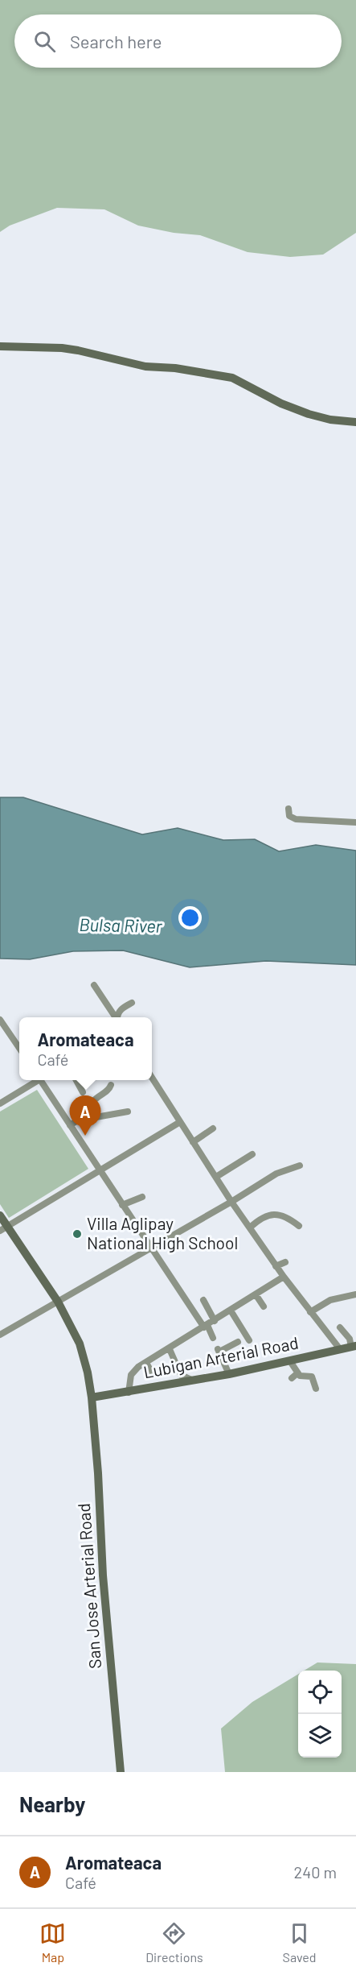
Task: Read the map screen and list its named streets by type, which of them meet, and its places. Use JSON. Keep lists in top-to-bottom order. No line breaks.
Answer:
{"streets":{"main road":["Lubigan Arterial Road","San Jose Arterial Road"]},"crossings":[["Lubigan Arterial Road","San Jose Arterial Road"]],"water":["Bulsa River"],"places":["Villa Aglipay National High School"],"page":{"search":"Search here","popup":["Aromateaca","Café"],"pins":"A","heading":"Nearby","list":[{"mark":"A","name":"Aromateaca","note":"Café","value":"240 m"}],"nav":["Map","Directions","Saved"]}}
